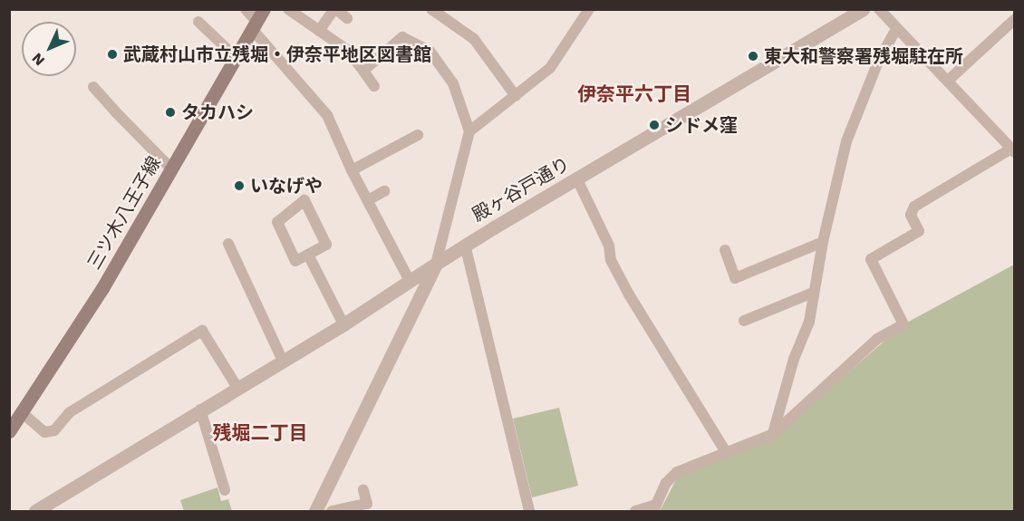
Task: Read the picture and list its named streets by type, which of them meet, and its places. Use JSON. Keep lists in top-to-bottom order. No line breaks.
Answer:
{"streets":{"main road":["三ツ木八王子線"],"street":["殿ヶ谷戸通り"]},"districts":["伊奈平六丁目","残堀二丁目"],"places":["武蔵村山市立残堀・伊奈平地区図書館","東大和警察署残堀駐在所","タカハシ","シドメ窪","いなげや"],"north":"bottom left"}
